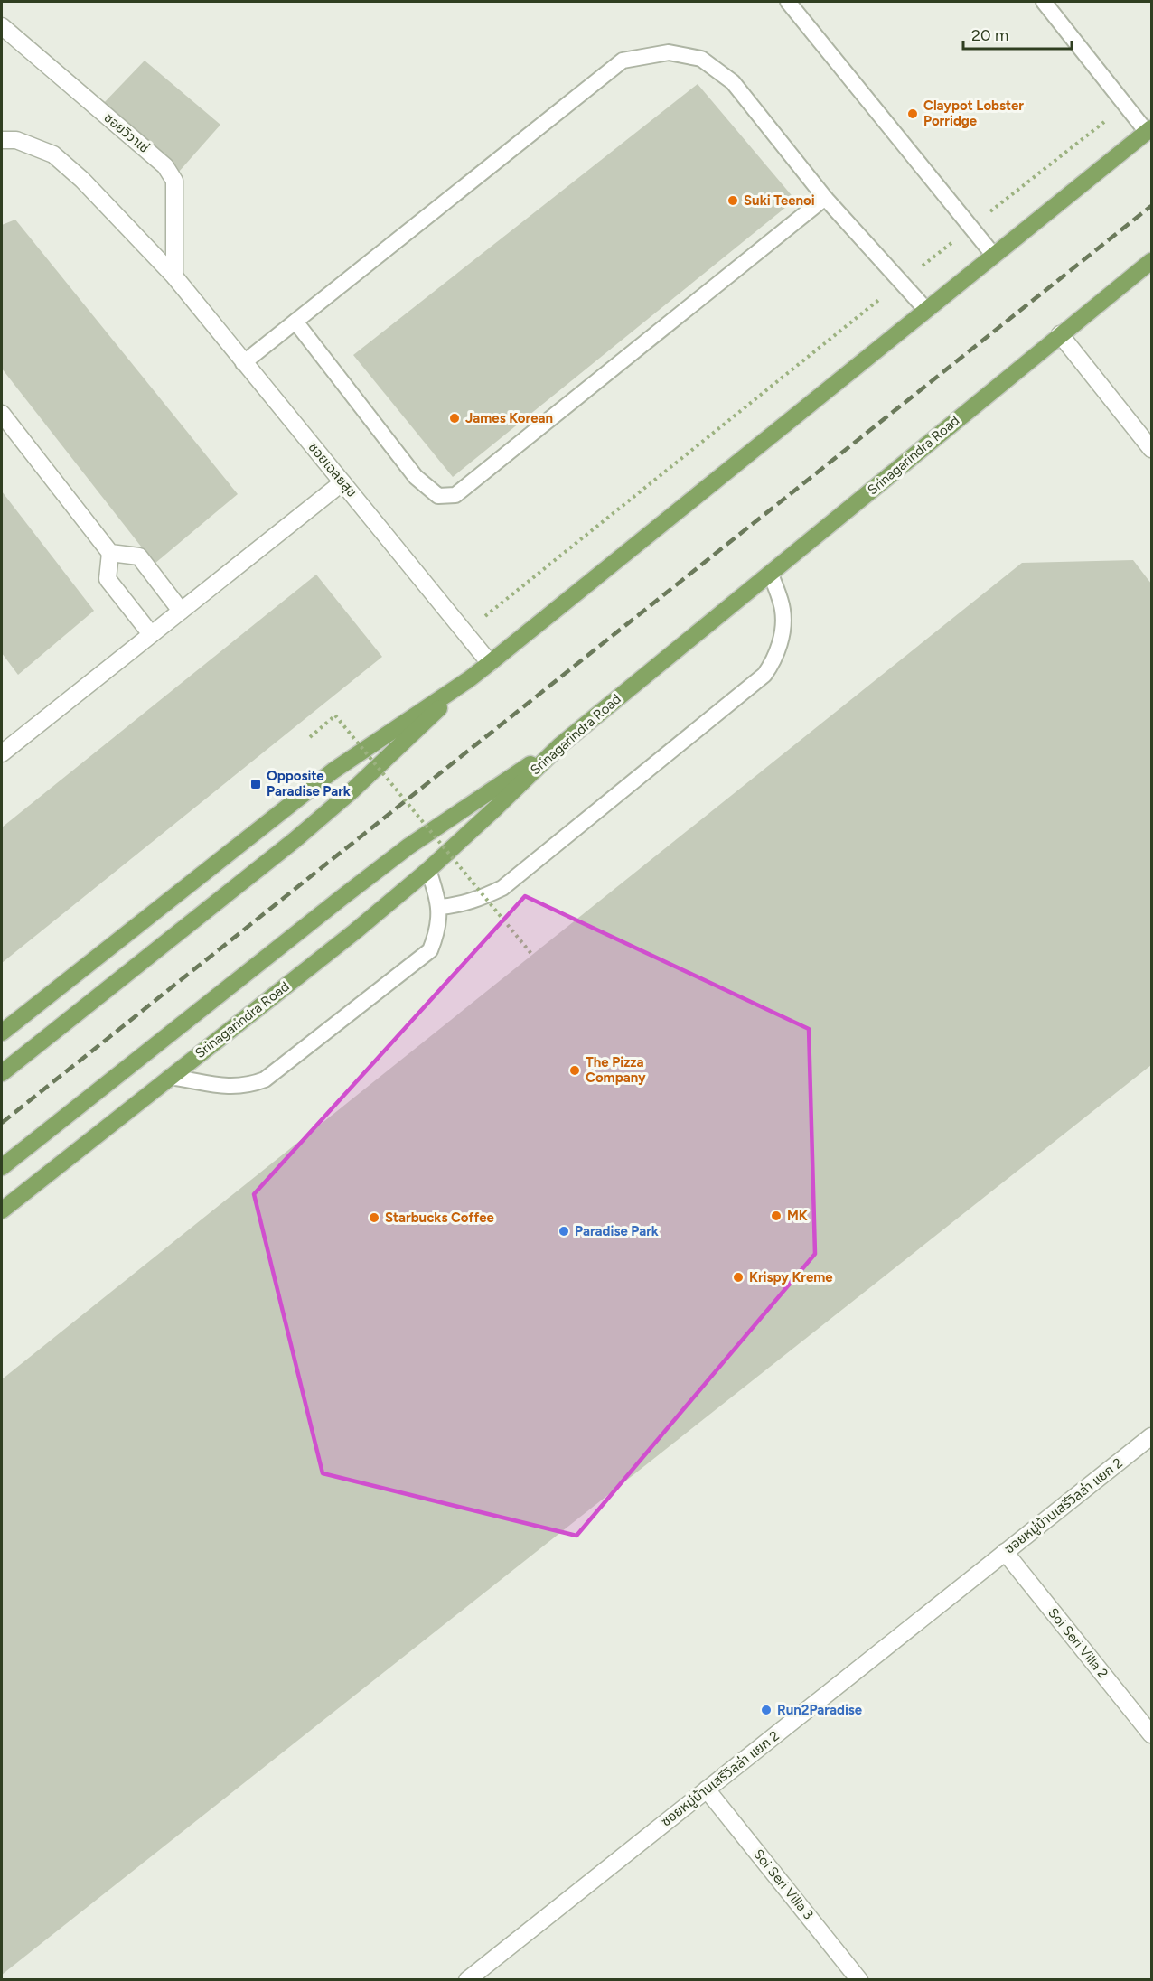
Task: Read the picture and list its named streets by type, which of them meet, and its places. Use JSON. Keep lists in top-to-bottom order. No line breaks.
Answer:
{"streets":{"main road":["Srinagarindra Road"],"street":["ซอยวิวาเช่","ซอยเฉลยสุข","ซอยหมู่บ้านเสรีวิลล่า แยก 2","Soi Seri Villa 2","Soi Seri Villa 3"]},"crossings":[["ซอยวิวาเช่","ซอยเฉลยสุข"],["ซอยหมู่บ้านเสรีวิลล่า แยก 2","Soi Seri Villa 2"],["ซอยหมู่บ้านเสรีวิลล่า แยก 2","Soi Seri Villa 3"]],"places":{"other":["Claypot Lobster Porridge","Suki Teenoi","James Korean","The Pizza Company","MK","Starbucks Coffee","Paradise Park","Krispy Kreme","Run2Paradise"],"transit":["Opposite Paradise Park"]},"scale_bar":"20 m"}
